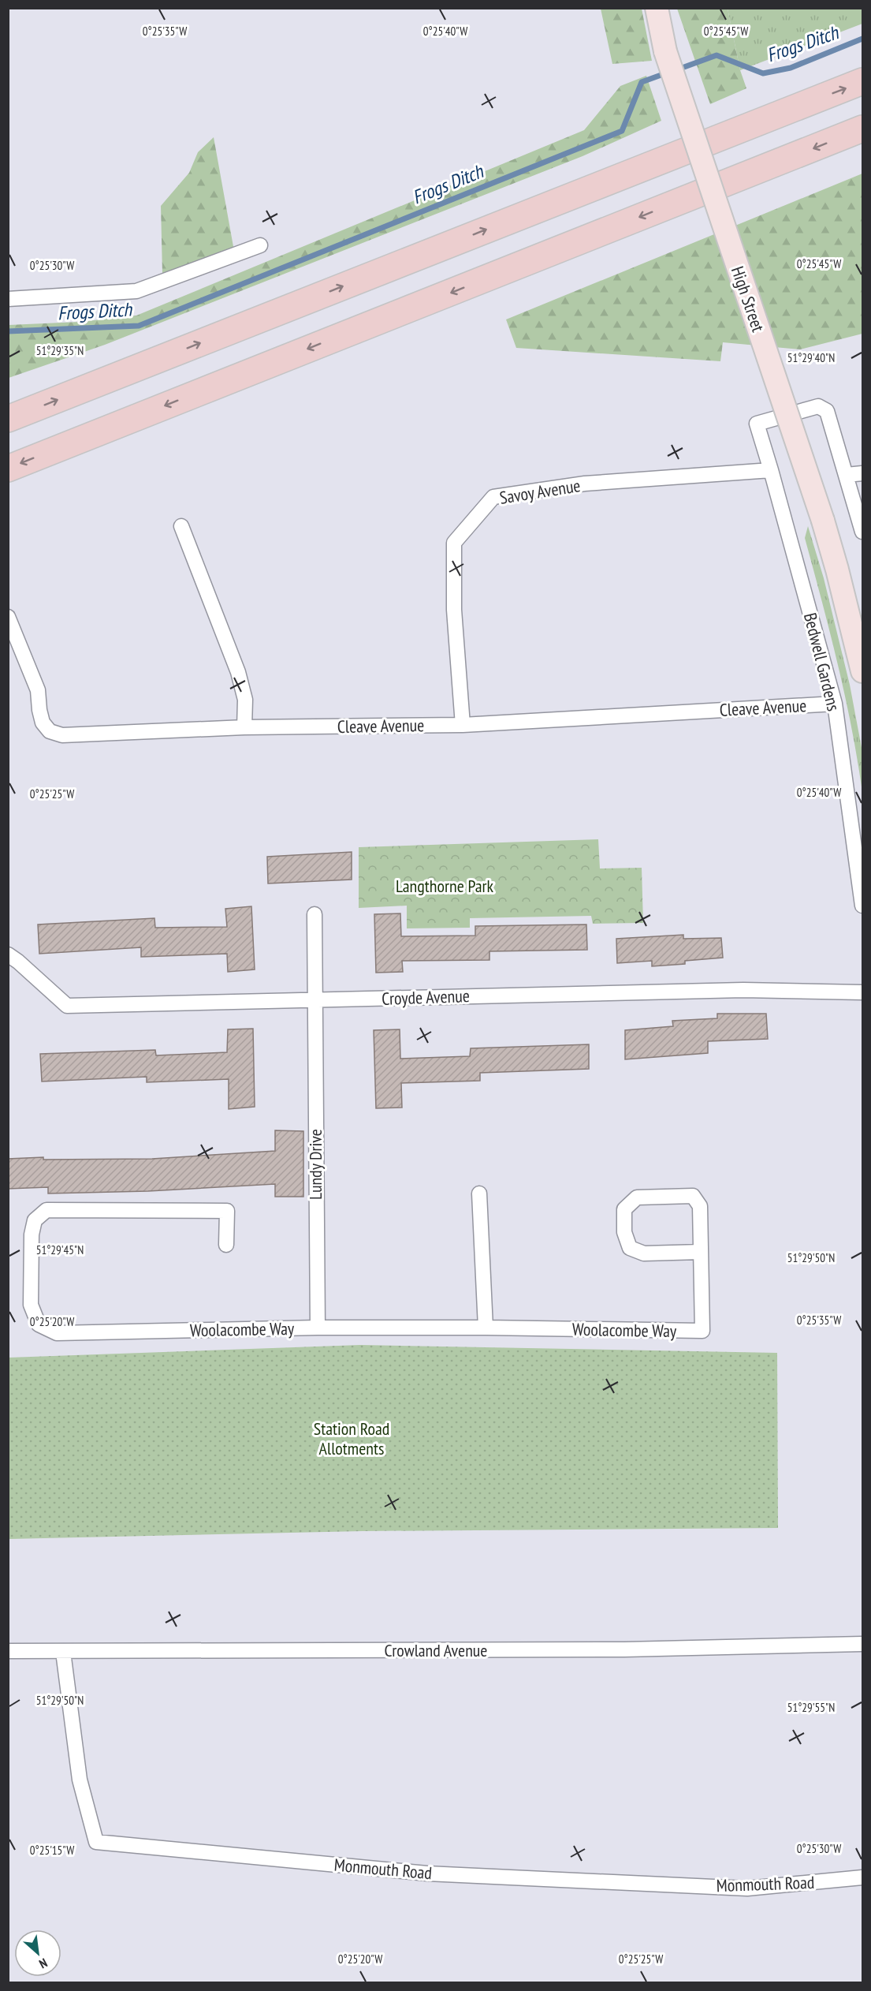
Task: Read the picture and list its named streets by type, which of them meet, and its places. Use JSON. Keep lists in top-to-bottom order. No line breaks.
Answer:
{"streets":{"main road":["High Street"],"street":["Savoy Avenue","Bedwell Gardens","Cleave Avenue","Croyde Avenue","Lundy Drive","Woolacombe Way","Crowland Avenue","Monmouth Road"]},"crossings":[["Savoy Avenue","Bedwell Gardens"],["Savoy Avenue","Cleave Avenue"],["Bedwell Gardens","Cleave Avenue"],["Croyde Avenue","Lundy Drive"],["Lundy Drive","Woolacombe Way"],["Crowland Avenue","Monmouth Road"]],"water":["Frogs Ditch"],"parks":["Langthorne Park","Station Road Allotments"],"north":"bottom right","coordinates":["0°25'40\"W","0°25'35\"W","0°25'45\"W","0°25'30\"W","51°29'35\"N","51°29'40\"N","0°25'25\"W","51°29'45\"N","51°29'50\"N","0°25'20\"W","51°29'55\"N","0°25'15\"W"]}
